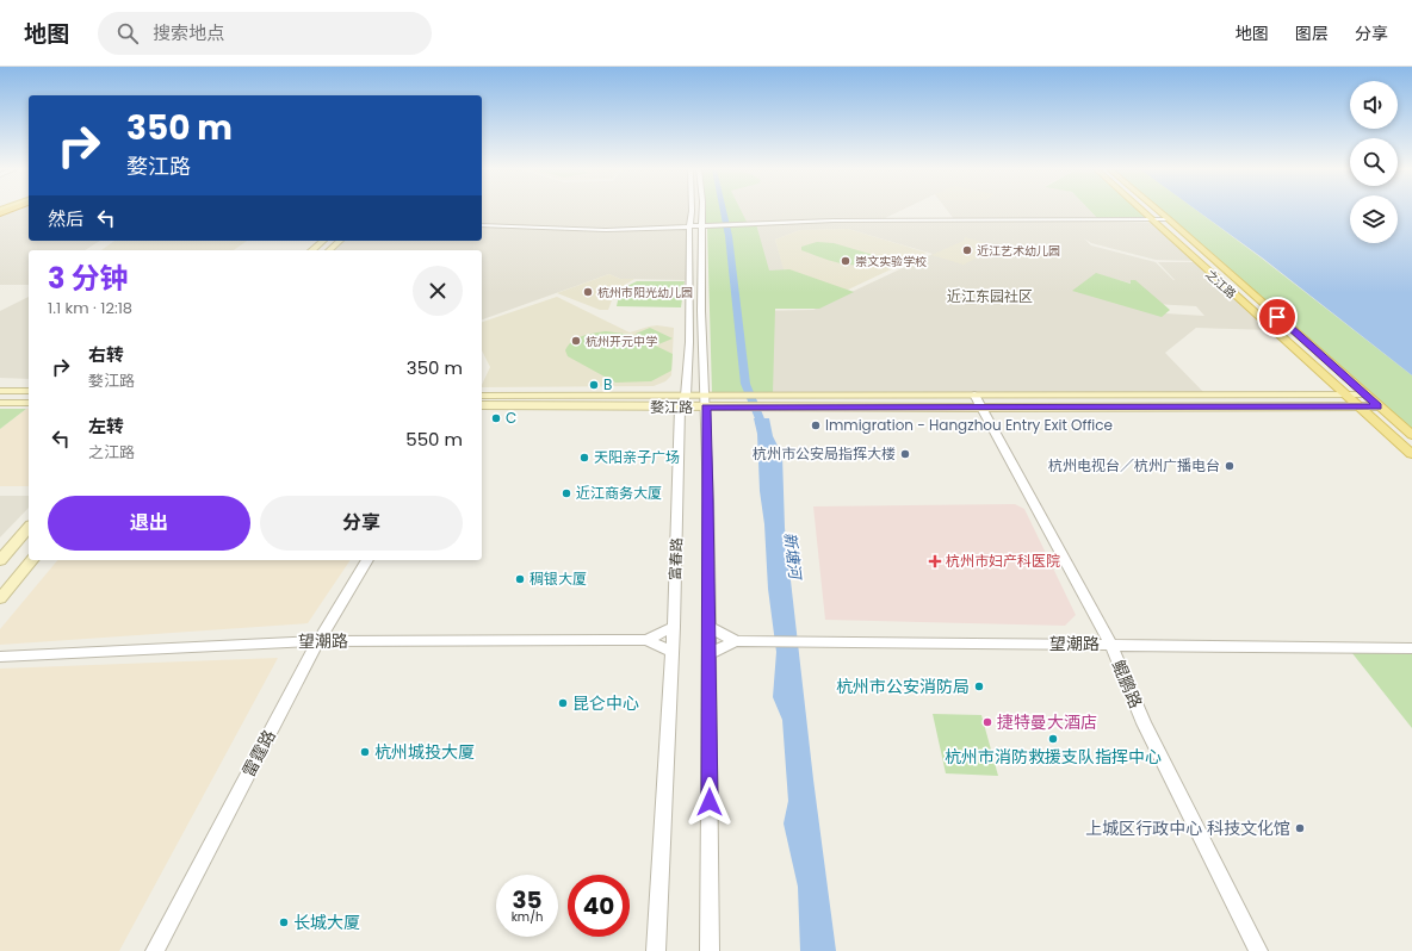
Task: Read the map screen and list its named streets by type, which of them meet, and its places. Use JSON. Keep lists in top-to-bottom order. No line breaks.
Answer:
{"streets":{"main road":["之江路","婺江路"],"street":["富春路","望潮路","鲲鹏路","雷霆路"]},"crossings":[["之江路","婺江路"],["婺江路","富春路"],["婺江路","鲲鹏路"],["富春路","望潮路"],["望潮路","鲲鹏路"],["望潮路","雷霆路"]],"districts":["近江东园社区"],"water":["新塘河"],"places":{"other":["近江艺术幼儿园","崇文实验学校","杭州市阳光幼儿园","杭州开元中学","B","C","Immigration - Hangzhou Entry Exit Office","杭州市公安局指挥大楼","天阳亲子广场","杭州电视台／杭州广播电台","近江商务大厦","稠银大厦","杭州市公安消防局","昆仑中心","捷特曼大酒店","杭州市消防救援支队指挥中心","杭州城投大厦","上城区行政中心 科技文化馆","长城大厦"],"health":["杭州市妇产科医院"]},"page":{"header":"地图","search":"搜索地点","nav":["地图","图层","分享"],"turn":["350 m","婺江路"],"then":"然后","heading":["3 分钟","1.1 km · 12:18"],"list":[{"name":"右转","note":"婺江路","value":"350 m"},{"name":"左转","note":"之江路","value":"550 m"}],"buttons":["退出","分享"],"speed":"35 km/h","limit":"40"}}
